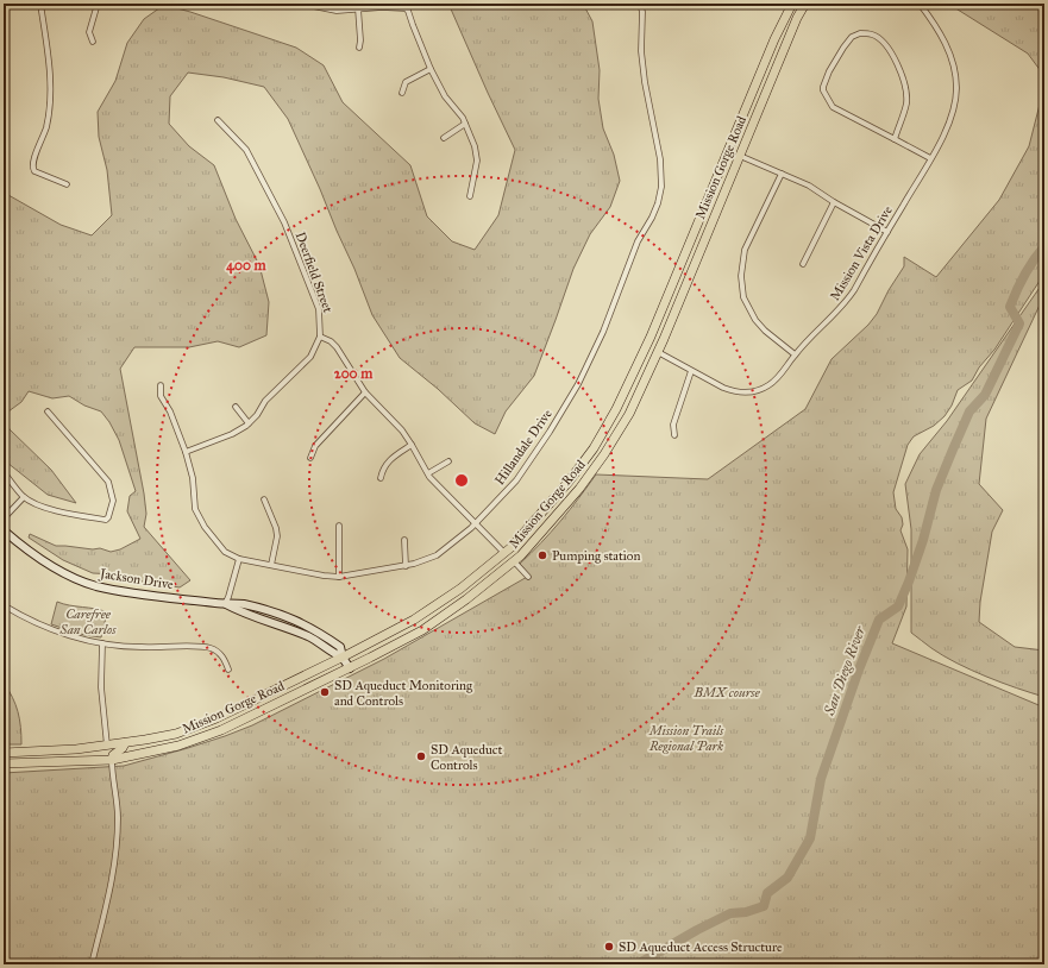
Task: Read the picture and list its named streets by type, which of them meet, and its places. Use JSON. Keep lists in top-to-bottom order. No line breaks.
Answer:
{"streets":{"main road":["Mission Gorge Road","Jackson Drive"],"street":["Mission Vista Drive","Deerfield Street","Hillandale Drive"]},"crossings":[["Mission Gorge Road","Mission Vista Drive"],["Mission Gorge Road","Jackson Drive"]],"water":["San Diego River"],"parks":["Carefree San Carlos","BMX course","Mission Trails Regional Park"],"places":["Pumping station","SD Aqueduct Monitoring and Controls","SD Aqueduct Controls","SD Aqueduct Access Structure"],"rings":["400 m","200 m"]}
